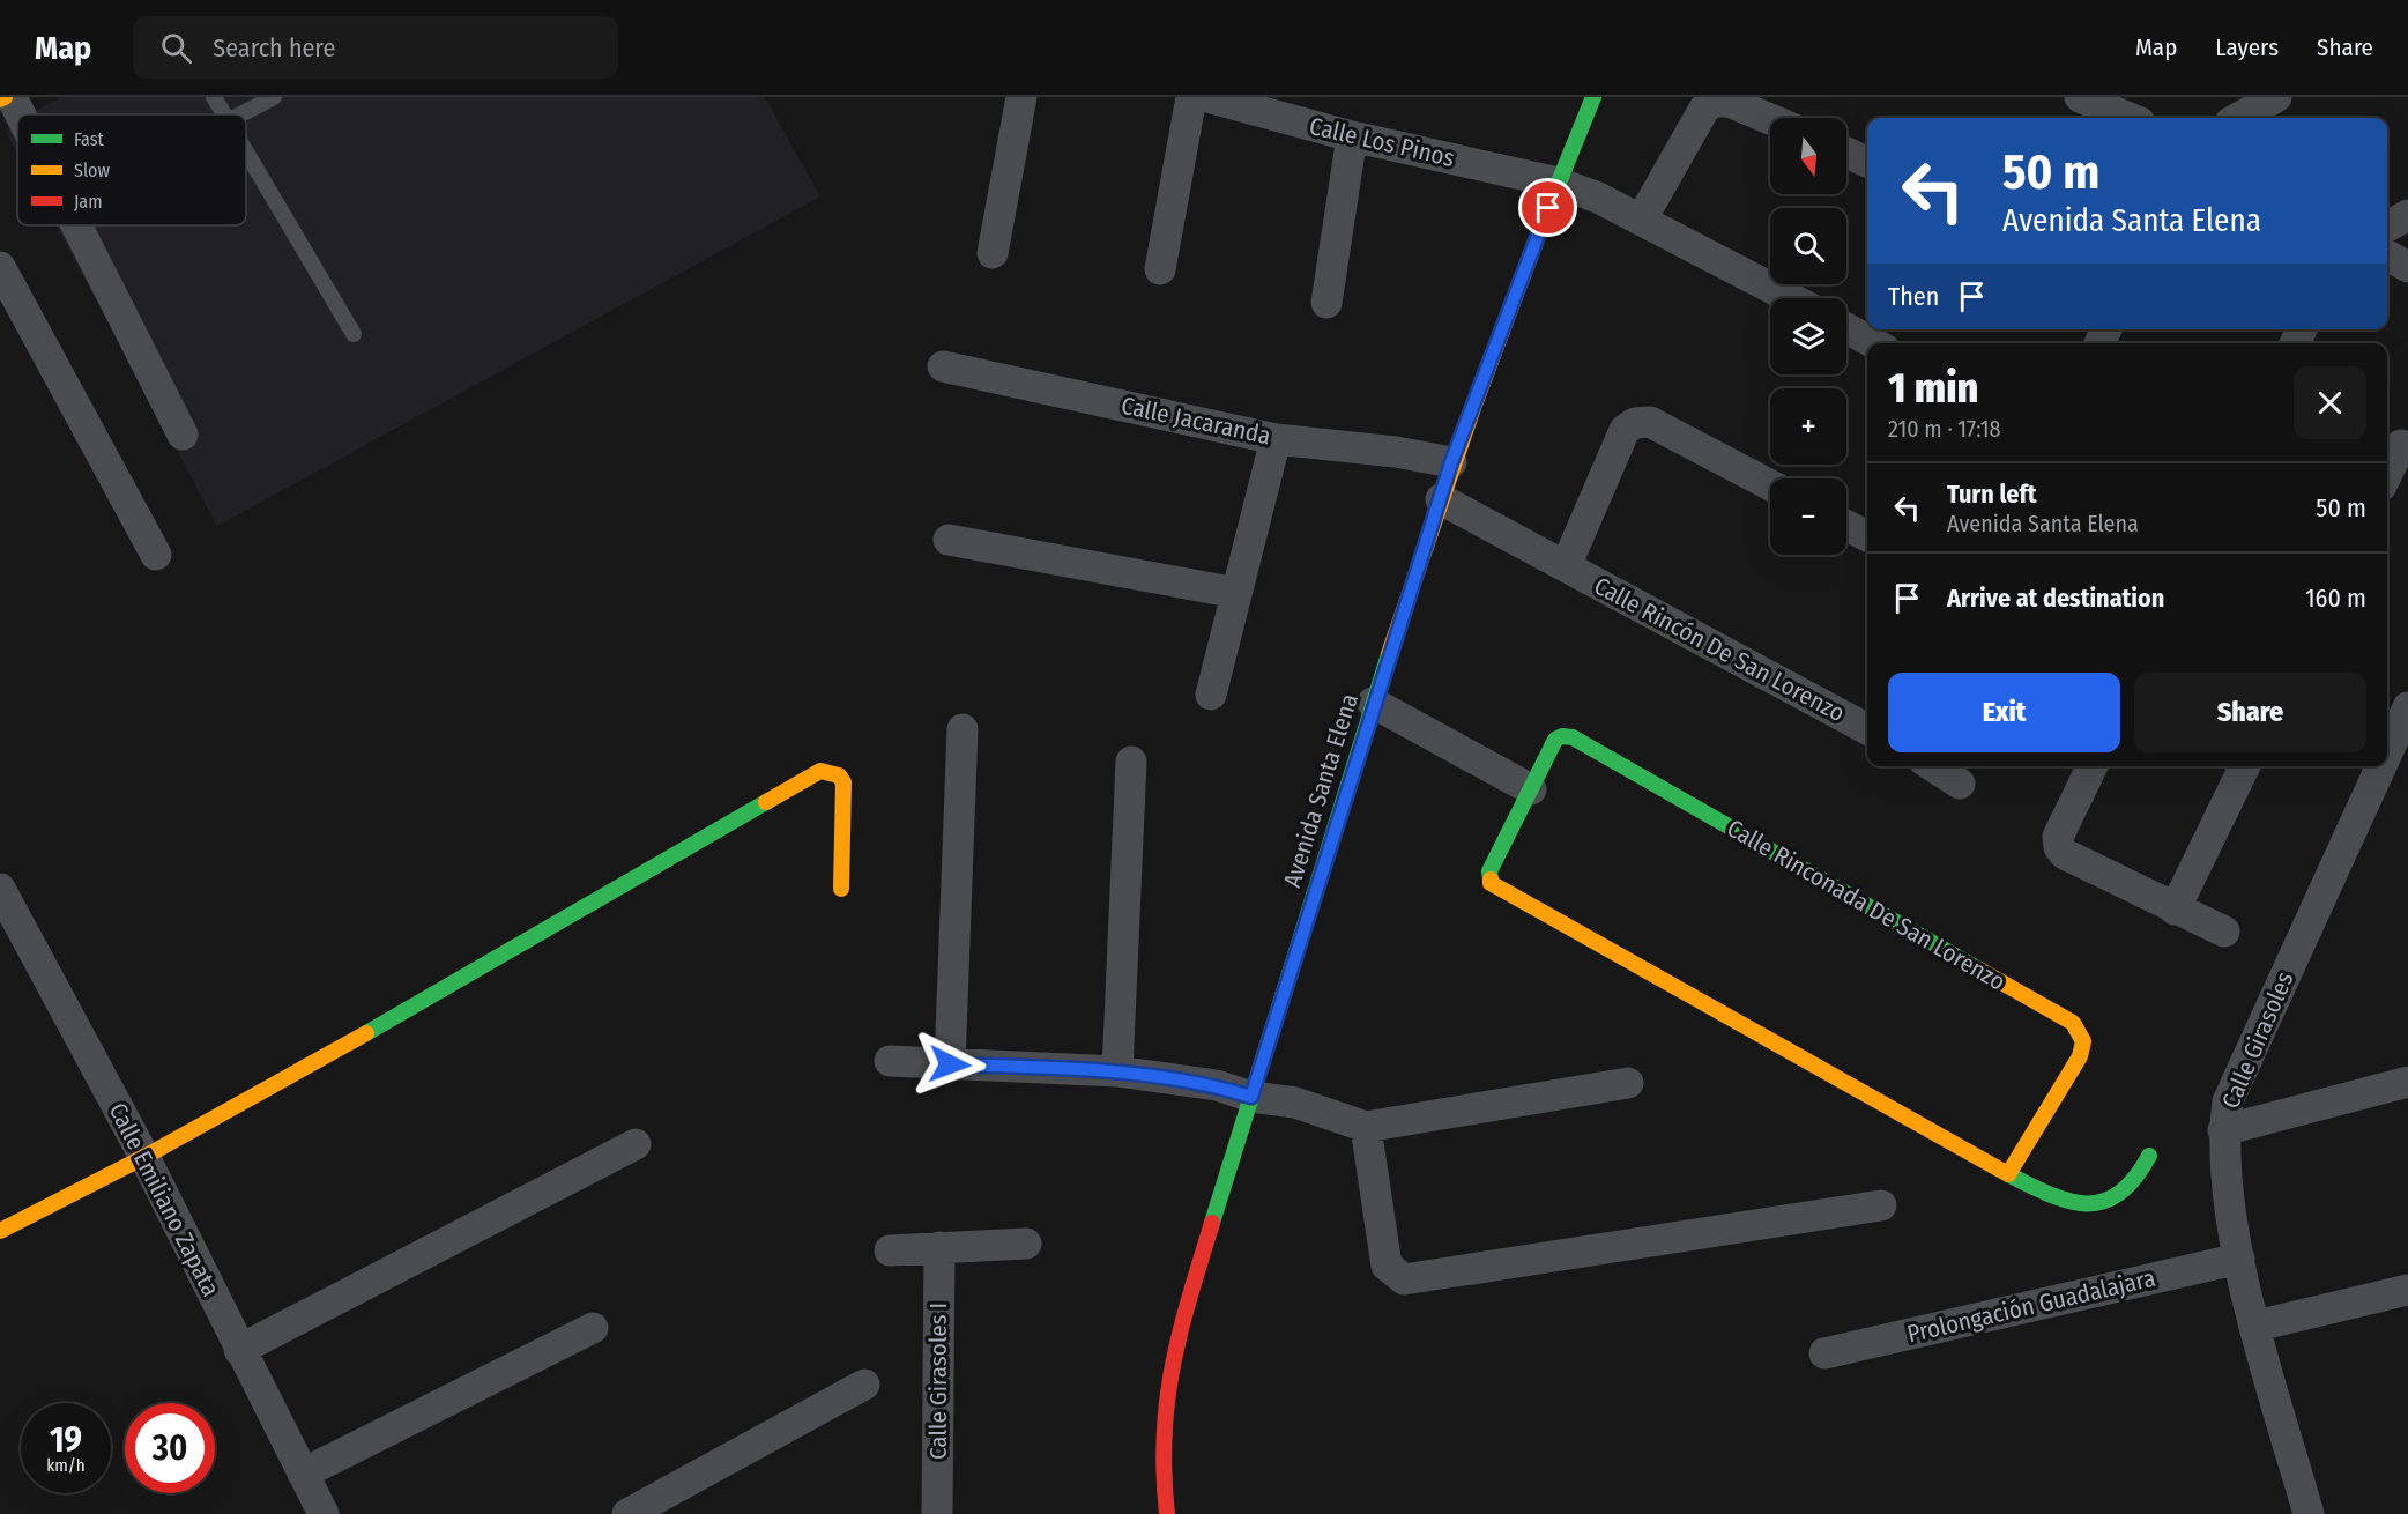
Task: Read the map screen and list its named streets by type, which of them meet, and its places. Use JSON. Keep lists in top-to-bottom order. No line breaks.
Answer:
{"streets":{"street":["Calle Los Pinos","Calle Jacaranda","Calle Rincón De San Lorenzo","Avenida Santa Elena","Calle Rinconada De San Lorenzo","Calle Girasoles","Calle Emiliano Zapata","Prolongación Guadalajara","Calle Girasoles I"]},"crossings":[["Calle Los Pinos","Avenida Santa Elena"],["Calle Jacaranda","Avenida Santa Elena"],["Calle Rincón De San Lorenzo","Avenida Santa Elena"],["Calle Girasoles","Prolongación Guadalajara"]],"legend":["Fast","Slow","Jam"],"north":"bottom","page":{"header":"Map","search":"Search here","nav":["Map","Layers","Share"],"map_buttons":["+","−"],"turn":["50 m","Avenida Santa Elena"],"then":"Then","heading":["1 min","210 m · 17:18"],"list":[{"name":"Turn left","note":"Avenida Santa Elena","value":"50 m"},{"name":"Arrive at destination","value":"160 m"}],"buttons":["Exit","Share"],"speed":"19 km/h","limit":"30"}}
